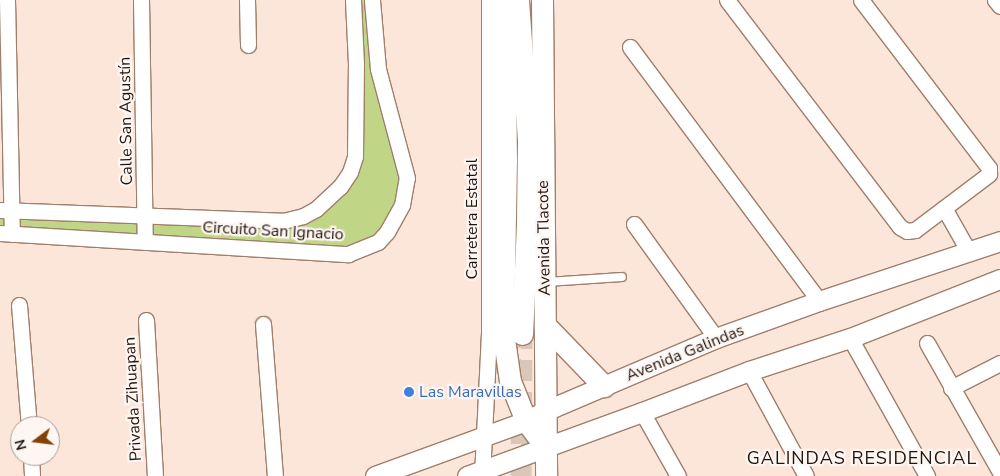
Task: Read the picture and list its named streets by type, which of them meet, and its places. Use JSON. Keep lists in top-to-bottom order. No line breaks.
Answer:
{"streets":{"main road":["Avenida Tlacote"],"street":["Calle San Agustín","Carretera Estatal","Circuito San Ignacio","Avenida Galindas","Privada Zihuapan"]},"crossings":[["Calle San Agustín","Circuito San Ignacio"],["Carretera Estatal","Avenida Galindas"],["Avenida Tlacote","Avenida Galindas"]],"districts":["GALINDAS RESIDENCIAL"],"places":["Las Maravillas"],"north":"left"}
